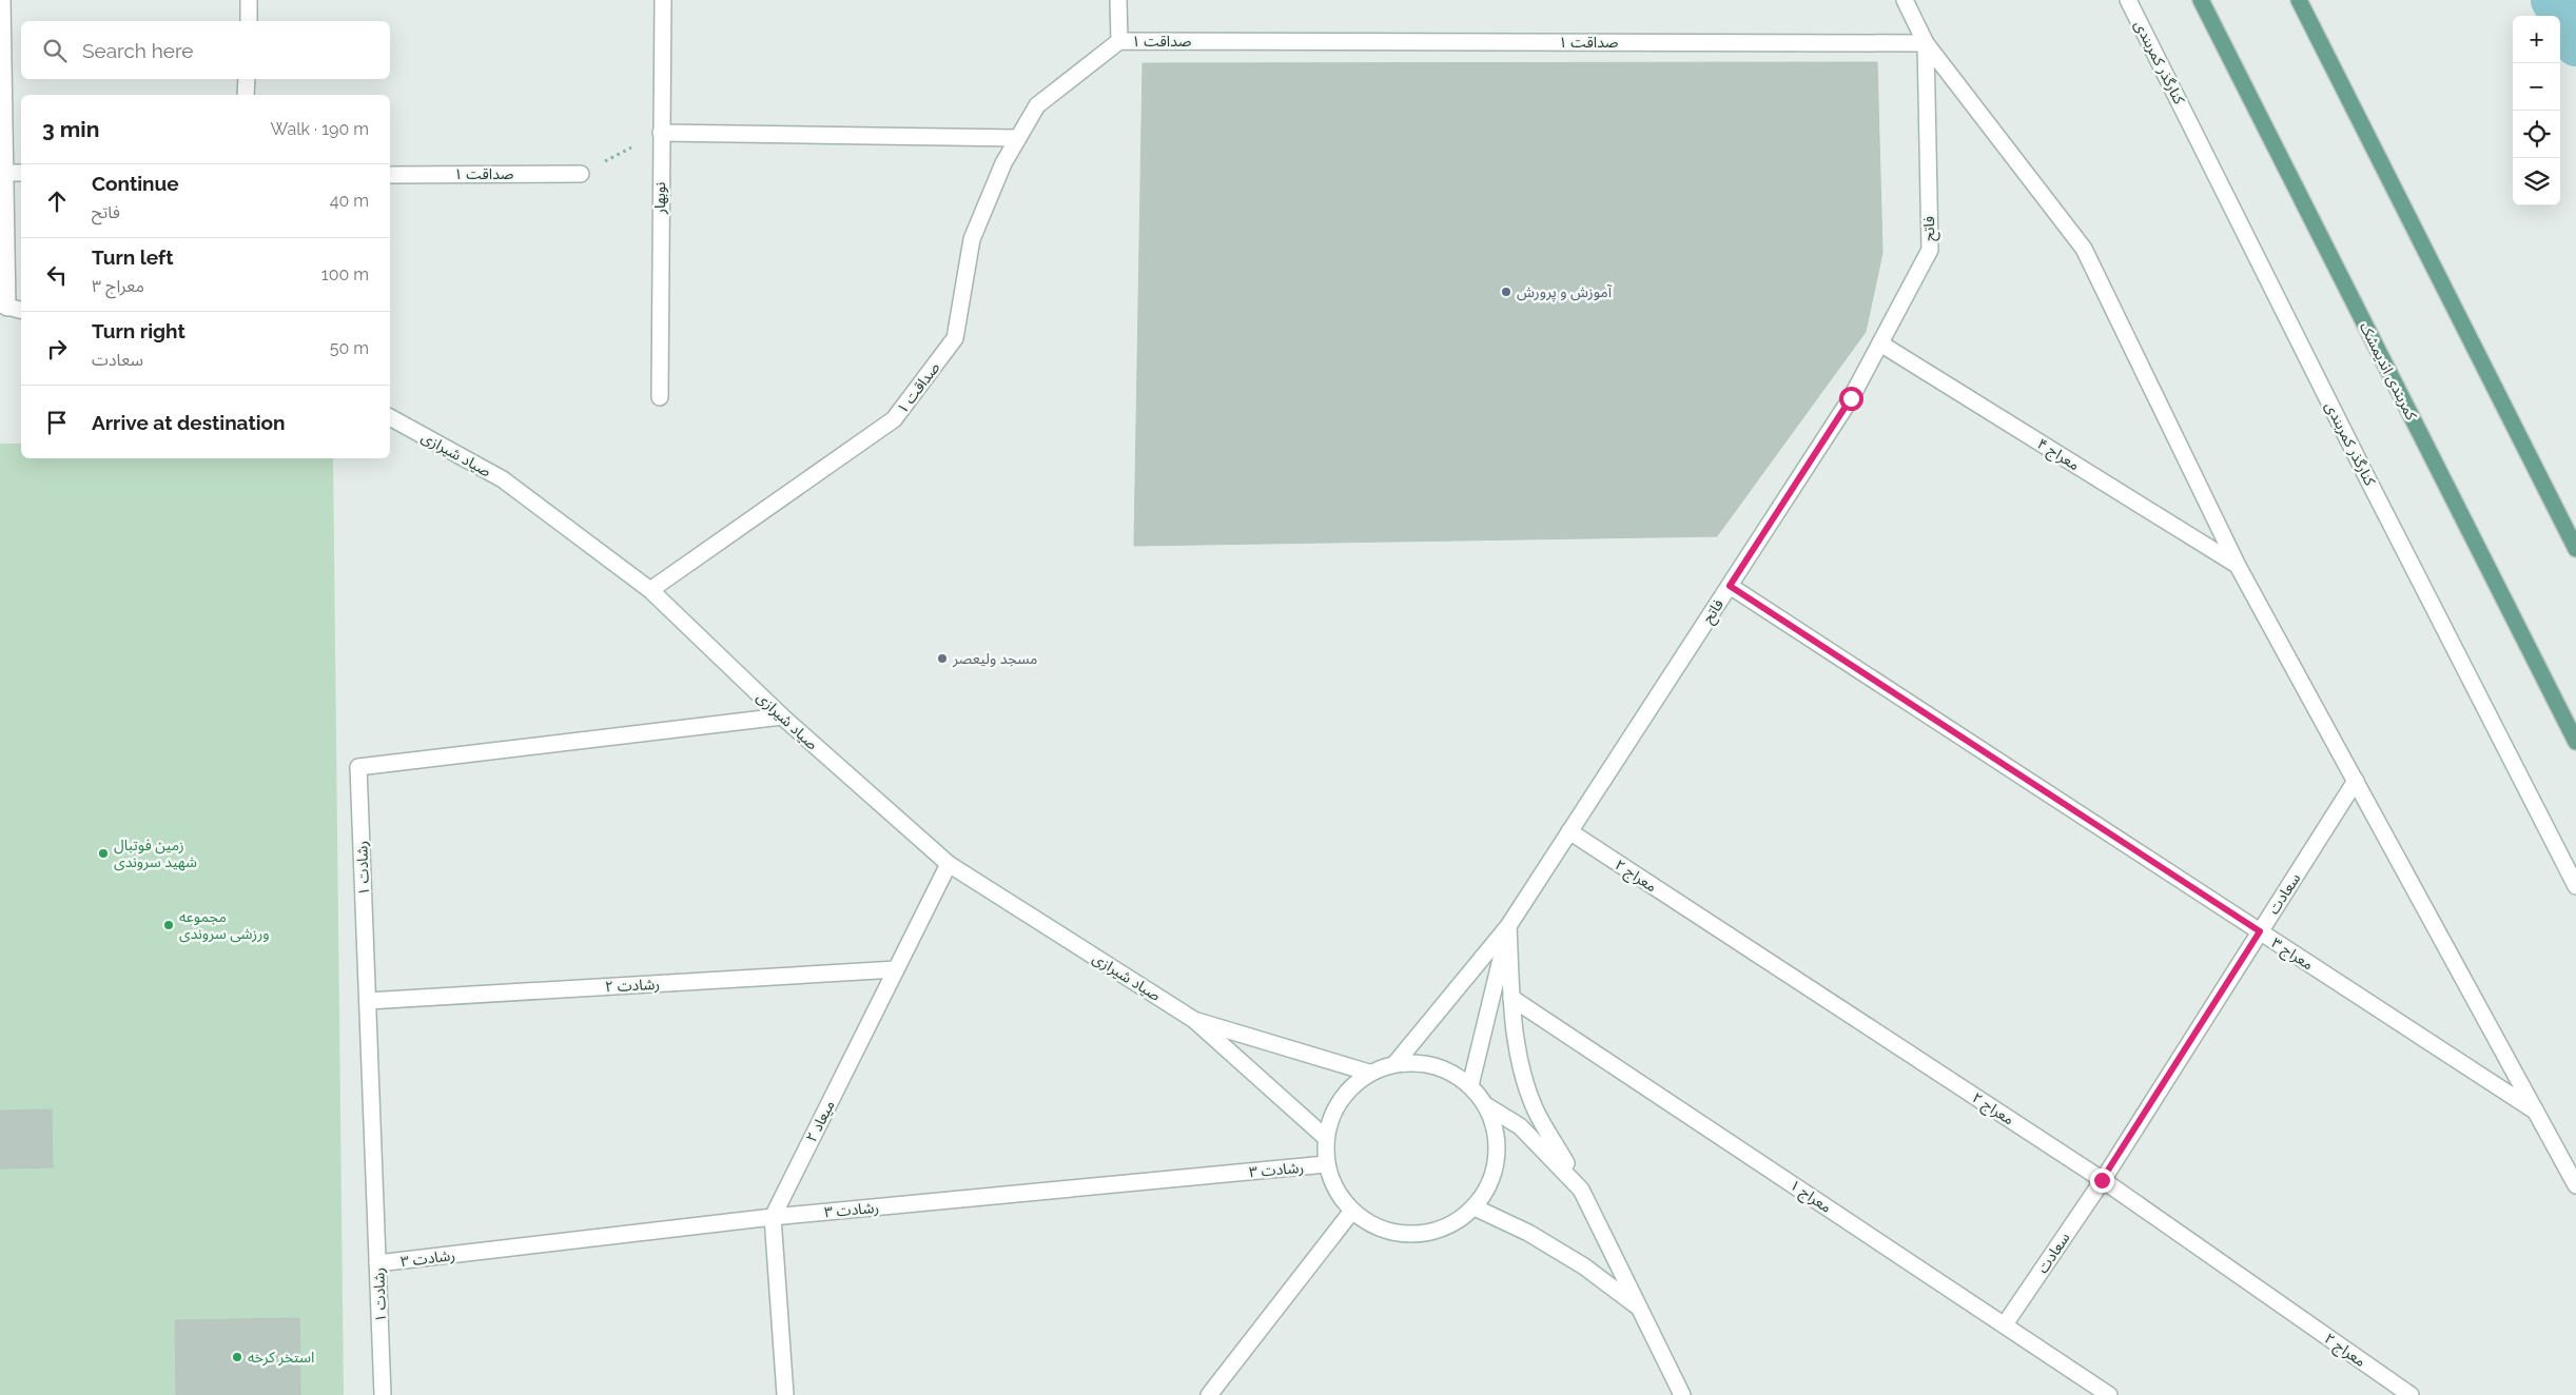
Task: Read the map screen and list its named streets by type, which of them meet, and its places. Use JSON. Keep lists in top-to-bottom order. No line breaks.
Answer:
{"streets":{"main road":["کمربندی اندیمشک"],"street":["صداقت ۱","کنارگذر کمربندی","نوبهار","فاتح","صیاد شیرازی","معراج ۴","رشادت ۱","معراج ۲","سعادت","معراج ۳","رشادت ۲","میعاد ۲","رشادت ۳","معراج ۱"]},"crossings":[["صداقت ۱","فاتح"],["صداقت ۱","صیاد شیرازی"],["فاتح","معراج ۴"],["فاتح","معراج ۲"],["فاتح","معراج ۳"],["صیاد شیرازی","رشادت ۱"],["صیاد شیرازی","میعاد ۲"],["رشادت ۱","رشادت ۲"],["رشادت ۱","رشادت ۳"],["معراج ۲","سعادت"],["سعادت","معراج ۳"],["سعادت","معراج ۱"],["رشادت ۲","میعاد ۲"],["میعاد ۲","رشادت ۳"]],"places":["آموزش و پرورش","مسجد ولیعصر","زمین فوتبال شهید سروندی","مجموعه ورزشی سروندی","استخر کرخه"],"page":{"map_buttons":["+","−"],"search":"Search here","heading":["3 min","Walk · 190 m"],"list":[["Continue","فاتح","40 m"],["Turn left","معراج ۳","100 m"],["Turn right","سعادت","50 m"],"Arrive at destination"]}}
